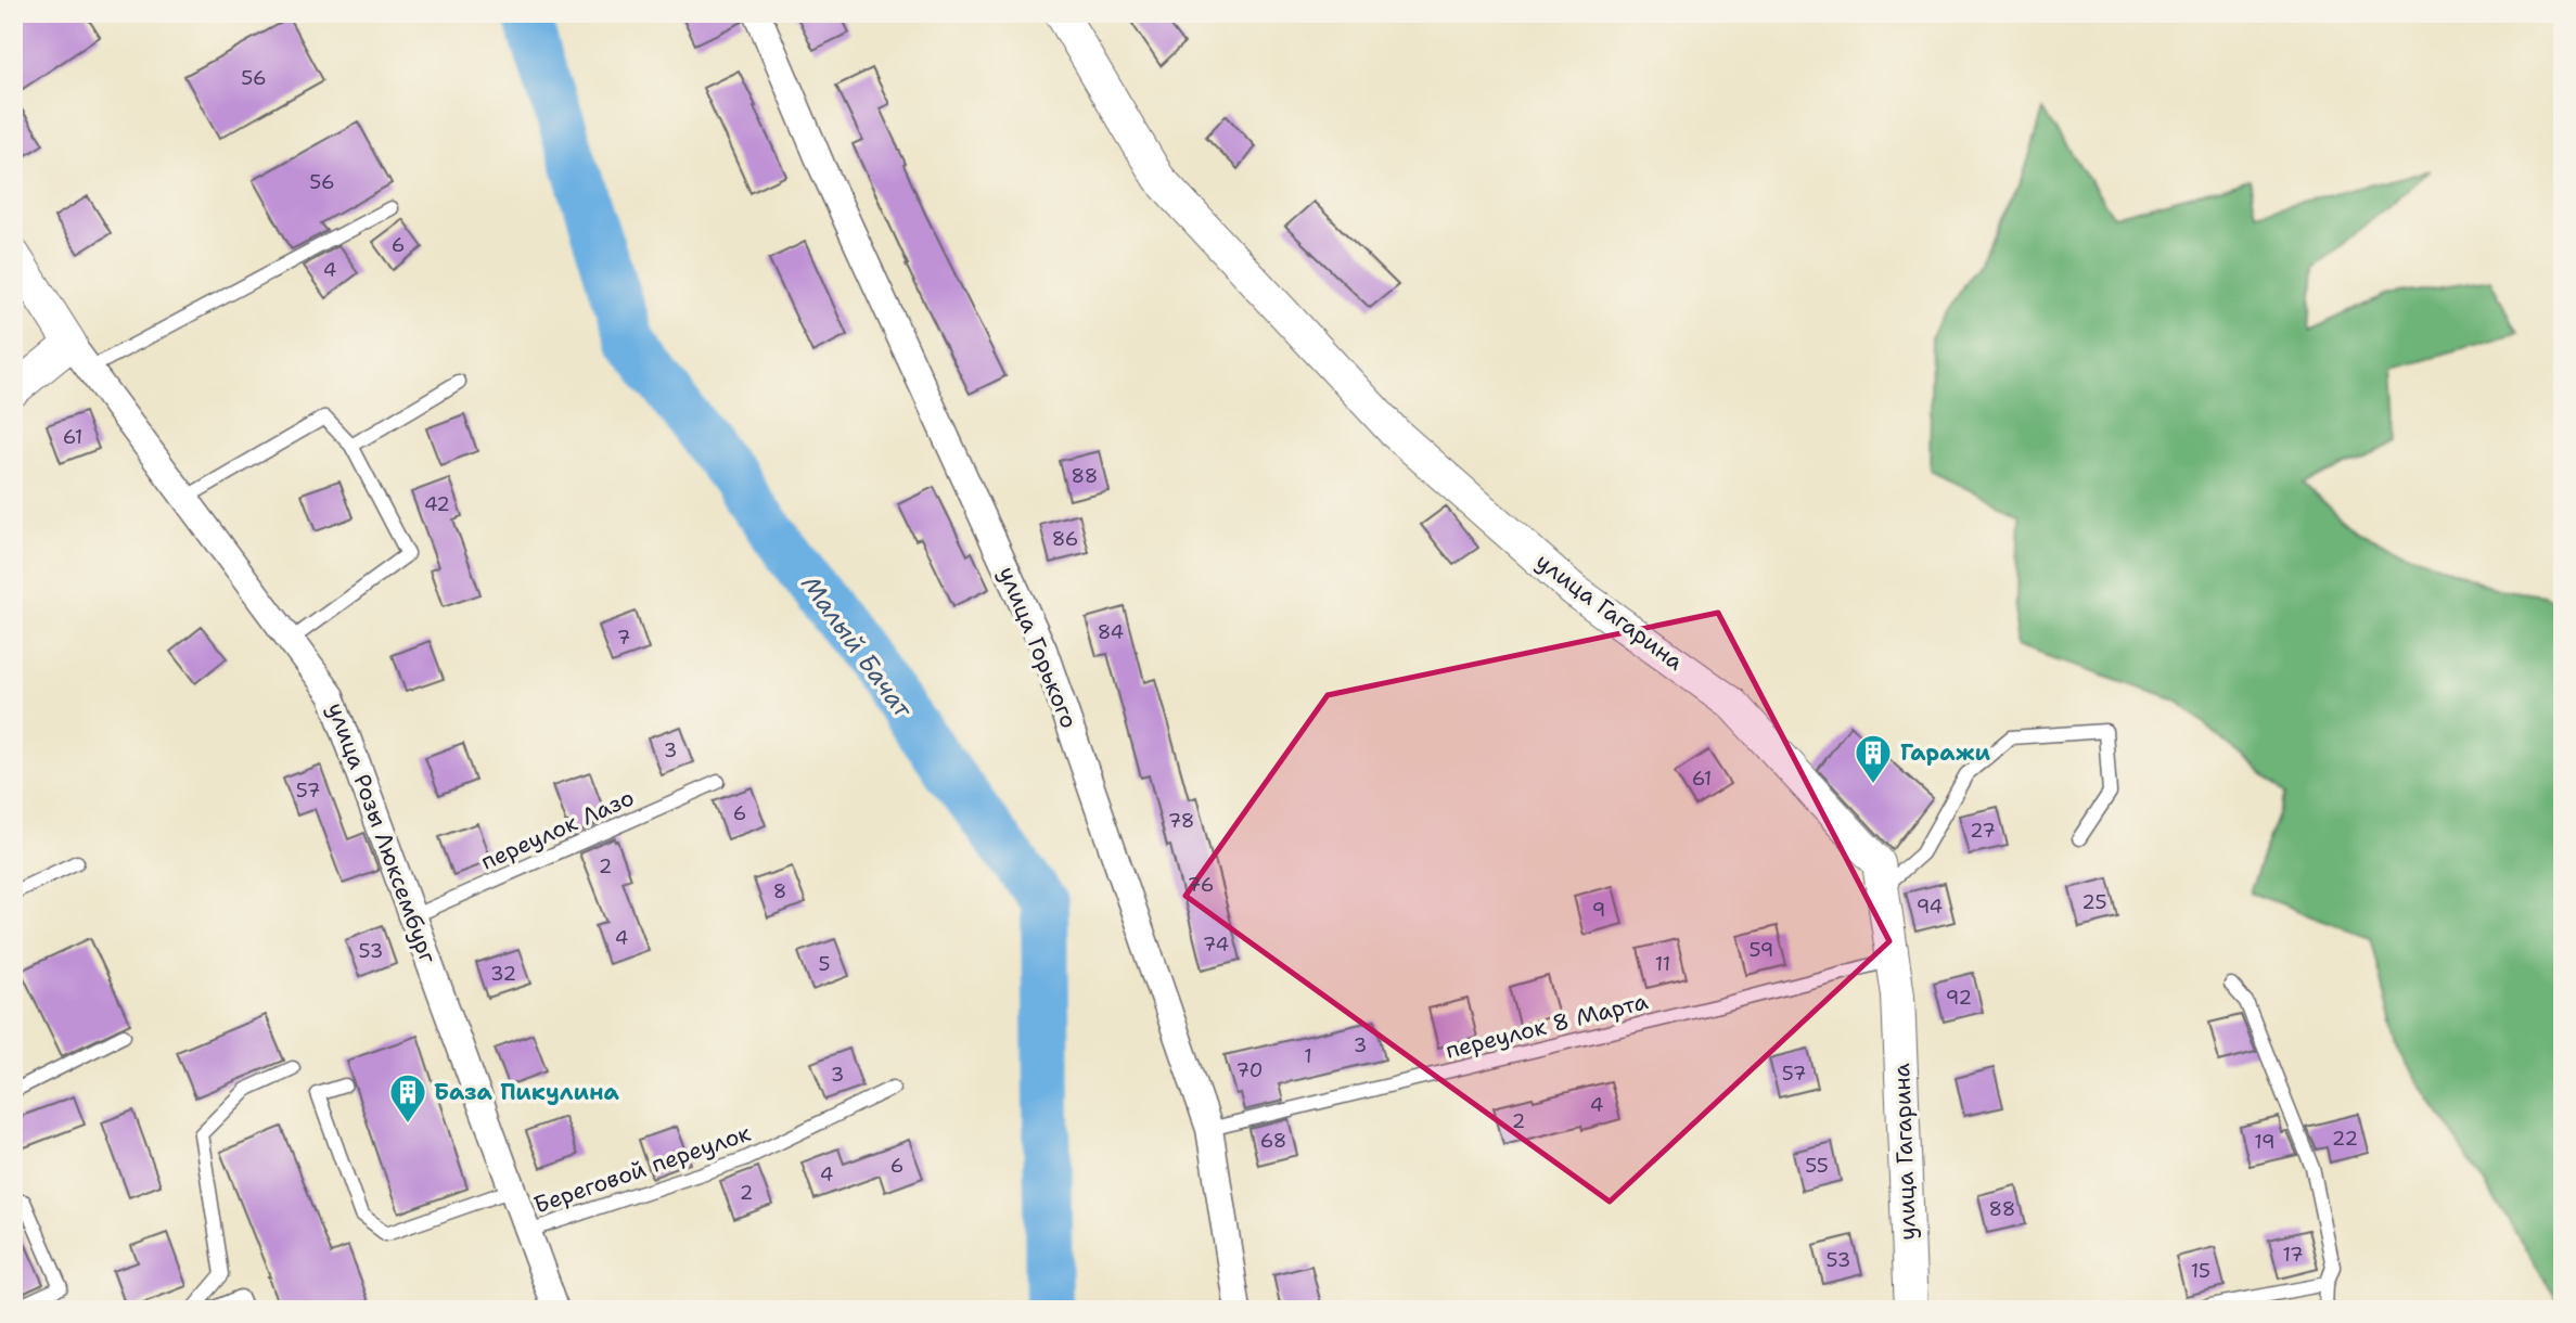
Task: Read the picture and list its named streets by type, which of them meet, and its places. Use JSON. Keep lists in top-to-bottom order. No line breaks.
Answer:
{"streets":{"street":["улица Гагарина","улица Горького","улица Розы Люксембург"],"lane":["переулок Лазо","переулок 8 Марта","Береговой переулок"]},"crossings":[["улица Гагарина","переулок 8 Марта"],["улица Горького","переулок 8 Марта"],["переулок Лазо","улица Розы Люксембург"],["улица Розы Люксембург","Береговой переулок"]],"water":["Малый Бачат"],"places":{"building":["Гаражи","База Пикулина"]},"house_numbers":["56","56","6","4","61","88","42","86","84","7","3","61","57","6","78","27","2","76","8","25","94","9","4","74","59","53","5","11","32","92","3","1","70","57","3","4","2","22","68","19","6","55","4","2","88","17","53","15"]}
